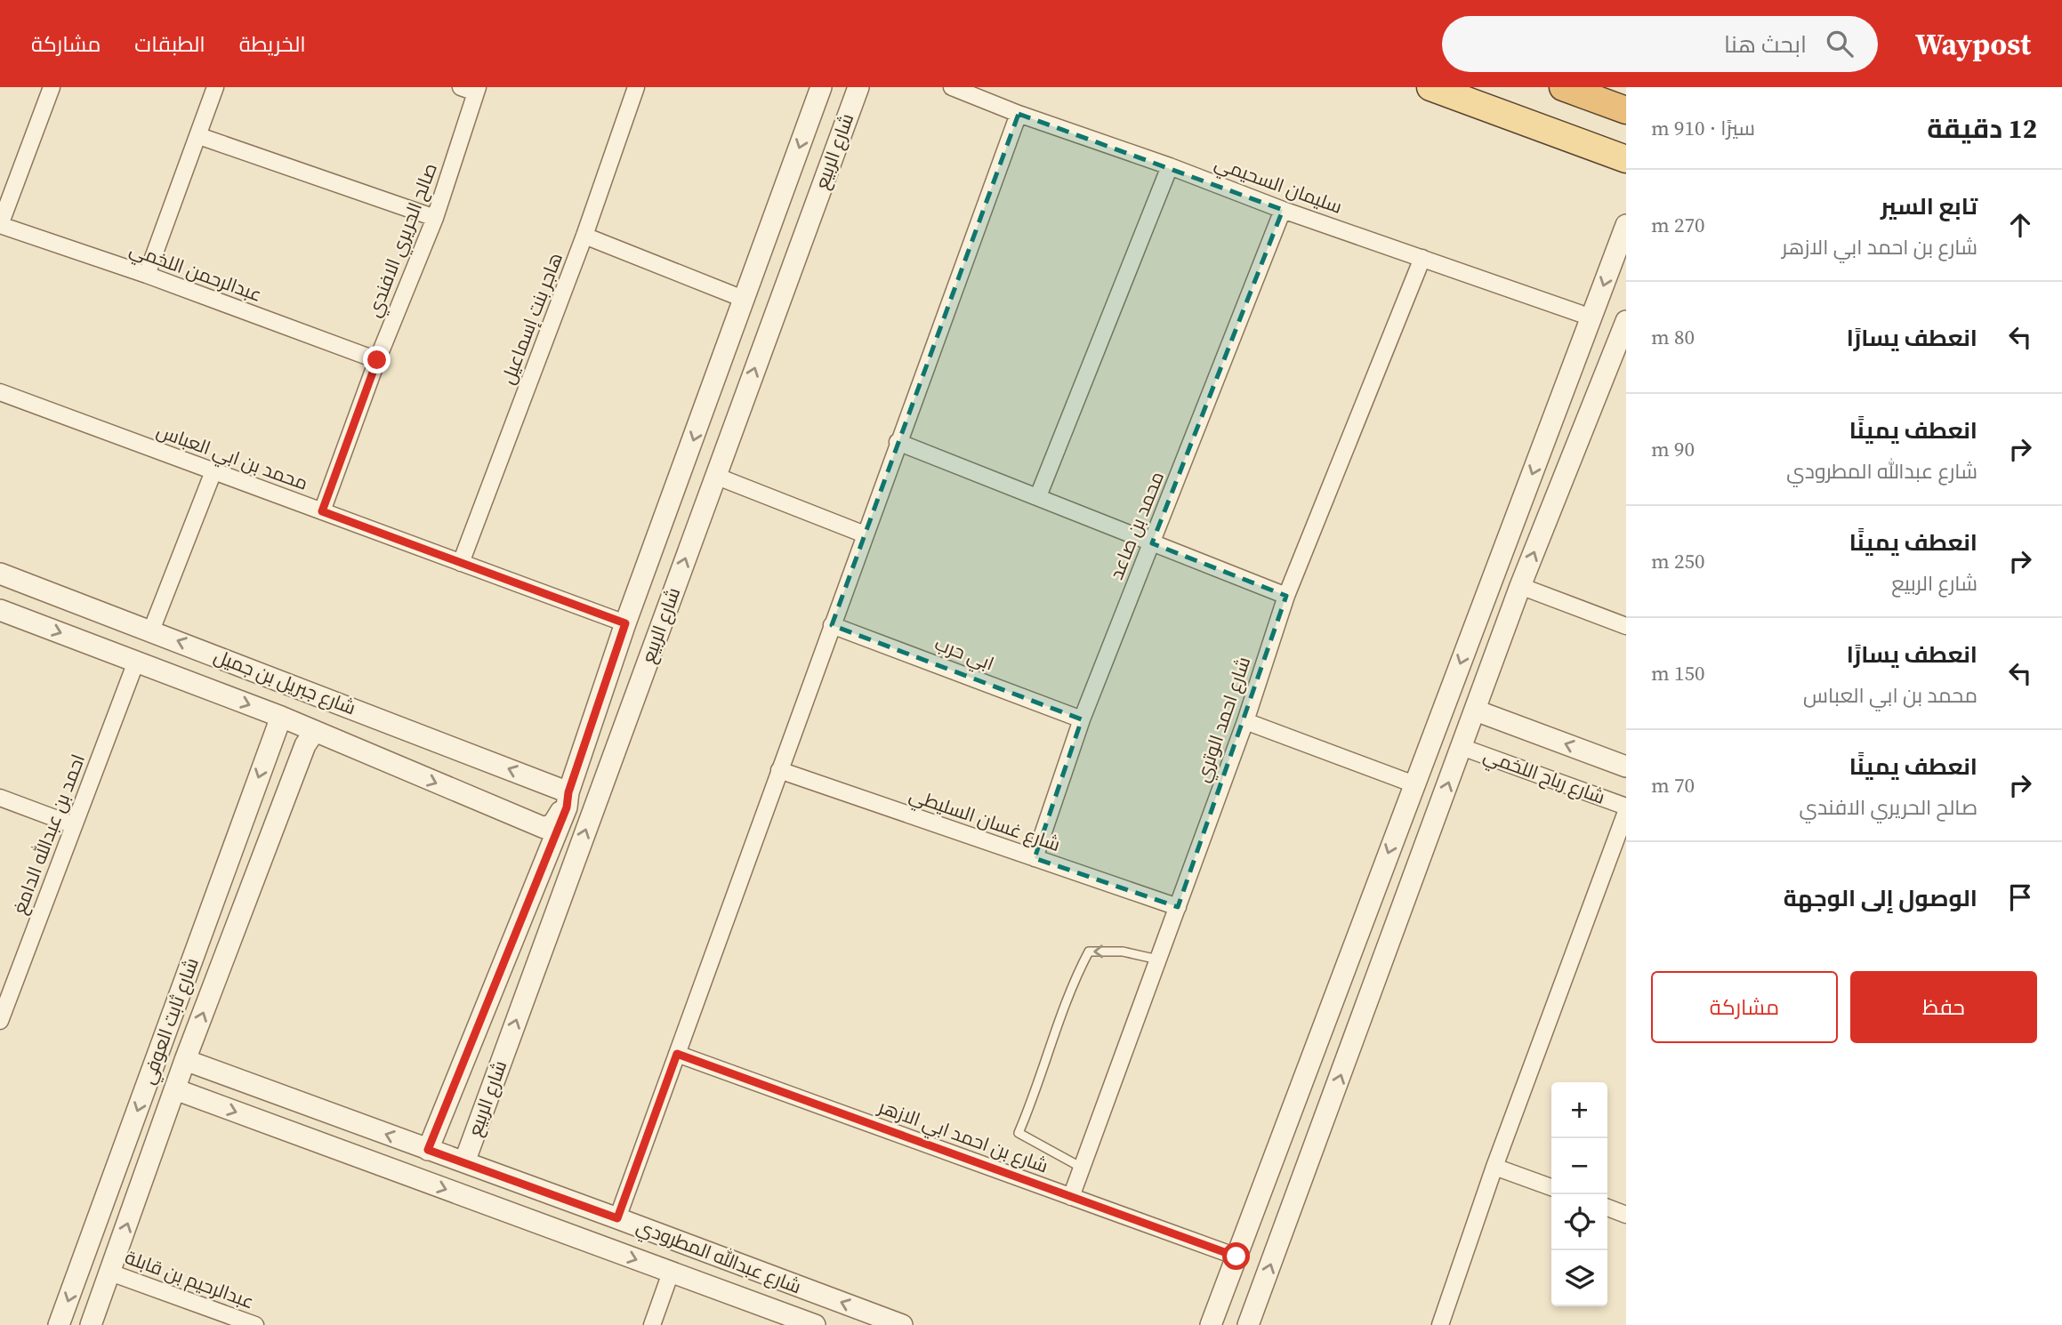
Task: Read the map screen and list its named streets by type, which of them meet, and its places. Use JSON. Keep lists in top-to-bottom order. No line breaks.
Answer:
{"streets":{"street":["شارع الربيع","سليمان السحيمي","صالح الحريري الافندي","عبدالرحمن اللخمي","هاجر بنت إسماعيل","محمد بن ابي العباس","محمد بن صاعد","ابي حرب","شارع جبريل بن جميل","شارع احمد الوتري","شارع رباح اللخمي","شارع غسان السليطي","احمد بن عبدالله الدامغ","شارع ثابت العوفي","شارع بن احمد ابي الازهر","شارع عبدالله المطرودي","عبدالرحيم بن قابلة"]},"crossings":[["شارع الربيع","محمد بن ابي العباس"],["شارع الربيع","شارع جبريل بن جميل"],["شارع الربيع","شارع عبدالله المطرودي"],["سليمان السحيمي","محمد بن صاعد"],["سليمان السحيمي","شارع احمد الوتري"],["صالح الحريري الافندي","عبدالرحمن اللخمي"],["صالح الحريري الافندي","محمد بن ابي العباس"],["هاجر بنت إسماعيل","محمد بن ابي العباس"],["محمد بن صاعد","ابي حرب"],["محمد بن صاعد","شارع غسان السليطي"],["شارع جبريل بن جميل","احمد بن عبدالله الدامغ"],["شارع جبريل بن جميل","شارع ثابت العوفي"],["شارع احمد الوتري","شارع غسان السليطي"],["شارع احمد الوتري","شارع بن احمد ابي الازهر"],["شارع ثابت العوفي","شارع عبدالله المطرودي"],["شارع ثابت العوفي","عبدالرحيم بن قابلة"]],"page":{"header":"Waypost","search":"ابحث هنا","nav":["الخريطة","الطبقات","مشاركة"],"heading":["12 دقيقة","سيرًا · 910 m"],"list":[["تابع السير","شارع بن احمد ابي الازهر","270 m"],["انعطف يسارًا","80 m"],["انعطف يمينًا","شارع عبدالله المطرودي","90 m"],["انعطف يمينًا","شارع الربيع","250 m"],["انعطف يسارًا","محمد بن ابي العباس","150 m"],["انعطف يمينًا","صالح الحريري الافندي","70 m"],"الوصول إلى الوجهة"],"buttons":["حفظ","مشاركة"],"map_buttons":["+","−"]}}
